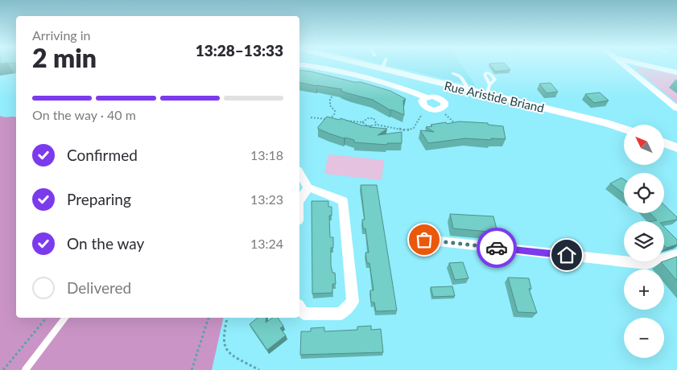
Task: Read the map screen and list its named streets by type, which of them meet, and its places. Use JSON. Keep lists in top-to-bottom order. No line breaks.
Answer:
{"streets":{"street":["Rue Aristide Briand"]},"north":"top left","page":{"heading":["2 min","Arriving in","13:28–13:33"],"bar":"On the way · 40 m","map_buttons":["+","−"],"list":[["Confirmed","13:18"],["Preparing","13:23"],["On the way","13:24"],"Delivered"]}}
